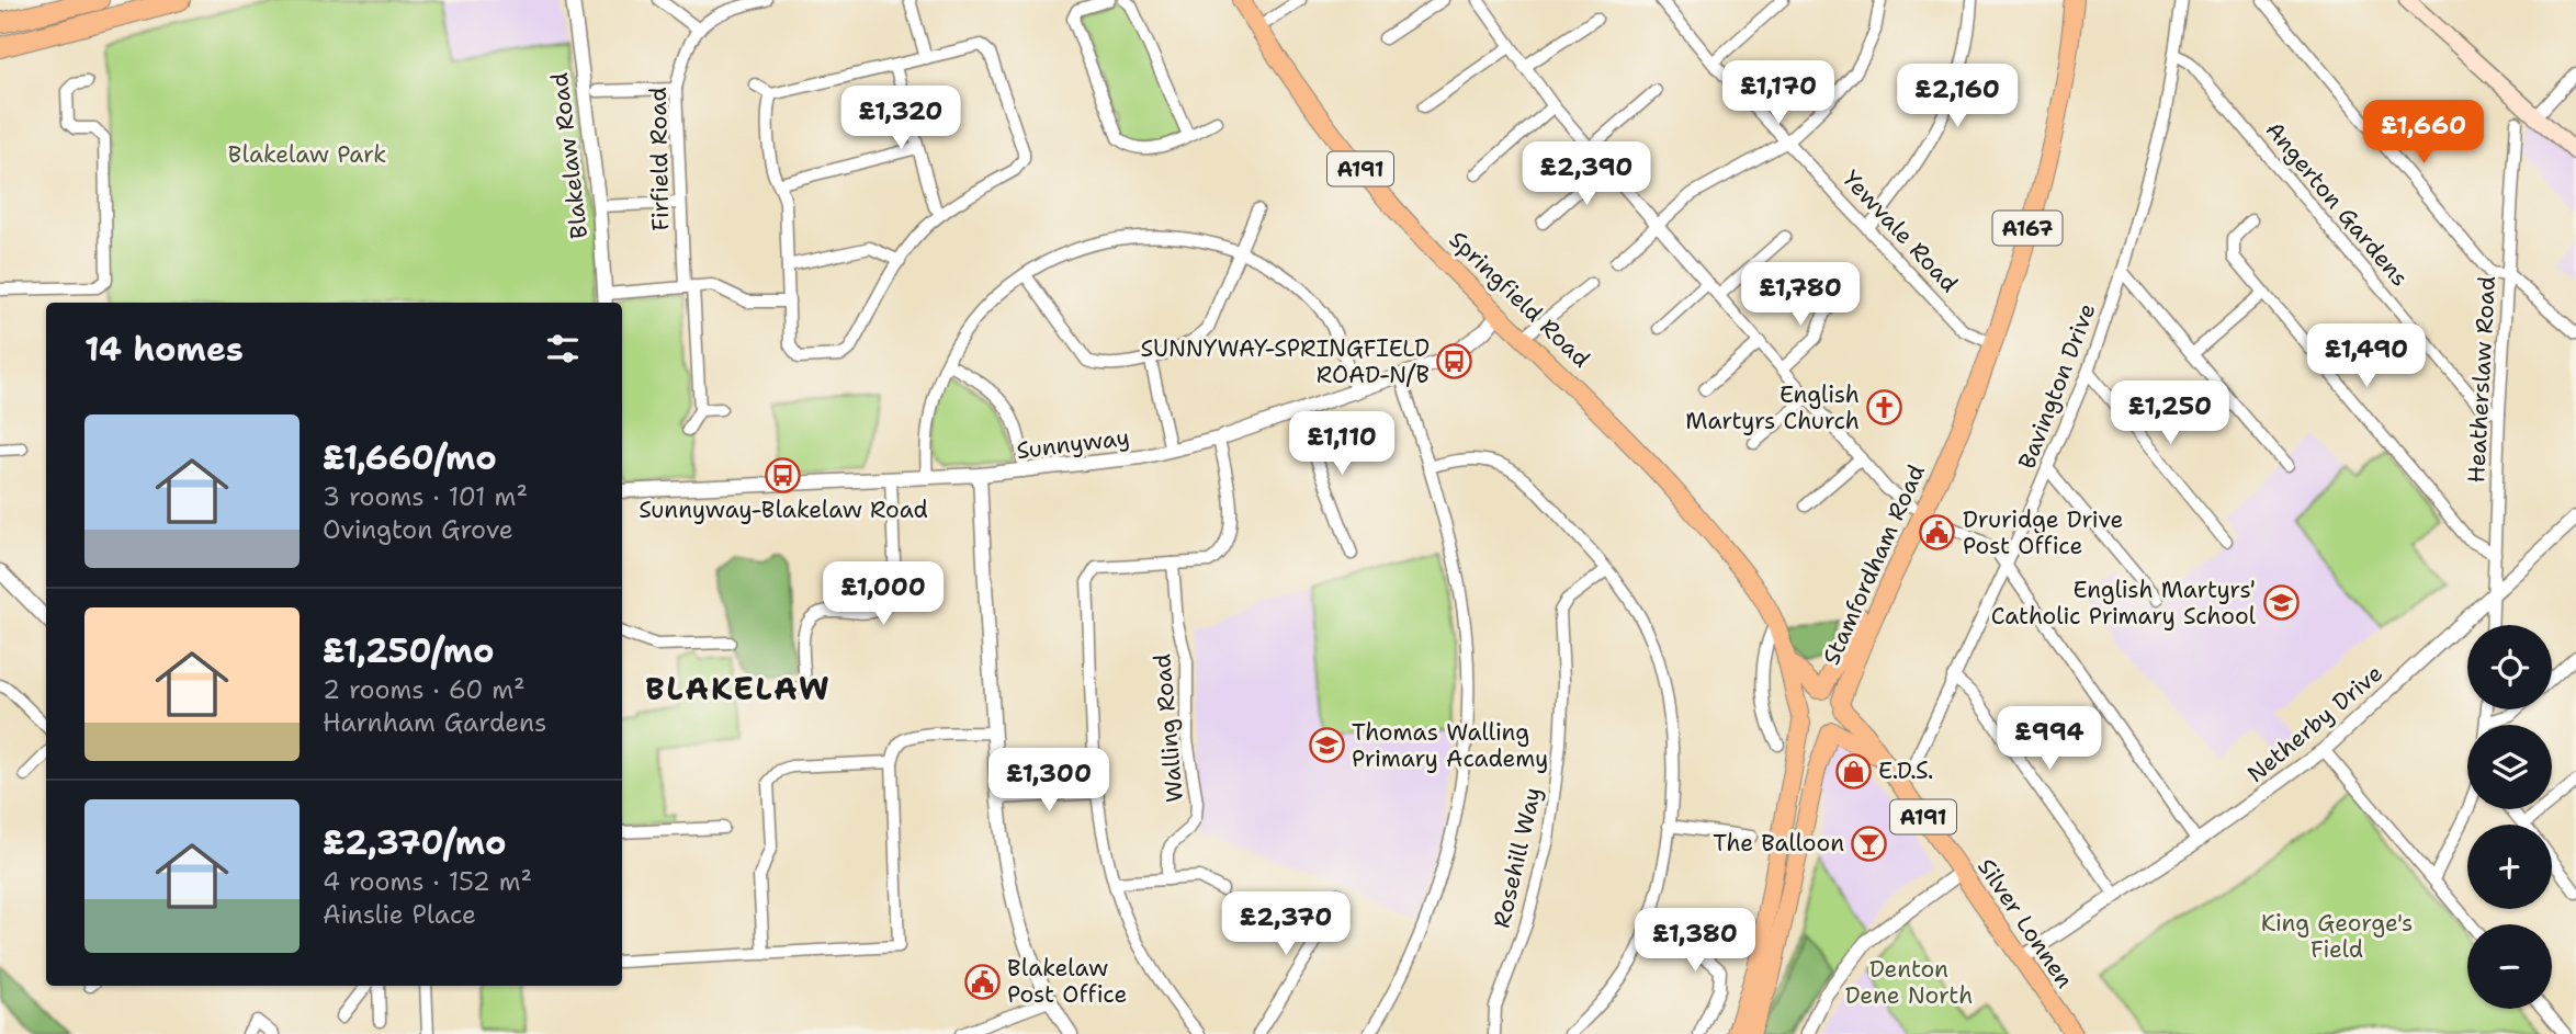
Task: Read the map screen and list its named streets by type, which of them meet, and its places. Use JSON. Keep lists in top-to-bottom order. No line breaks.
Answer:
{"streets":{"main road":["A191","A167","Springfield Road","Stamfordham Road","Silver Lonnen"],"street":["Blakelaw Road","Firfield Road","Angerton Gardens","Yewvale Road","Heatherslaw Road","Bavington Drive","Sunnyway","Netherby Drive","Walling Road","Rosehill Way"]},"crossings":[["Angerton Gardens","Heatherslaw Road"],["Angerton Gardens","Bavington Drive"],["Yewvale Road","Stamfordham Road"],["Springfield Road","Sunnyway"],["Springfield Road","Stamfordham Road"],["Springfield Road","Silver Lonnen"],["Heatherslaw Road","Netherby Drive"],["Stamfordham Road","Silver Lonnen"],["Netherby Drive","Silver Lonnen"]],"districts":["BLAKELAW"],"parks":["Blakelaw Park","King George's Field","Denton Dene North"],"places":{"bus stop":["SUNNYWAY-SPRINGFIELD ROAD-N/B","Sunnyway-Blakelaw Road"],"church":["English Martyrs Church"],"public building":["Druridge Drive Post Office","Blakelaw Post Office"],"school or university":["English Martyrs' Catholic Primary School","Thomas Walling Primary Academy"],"shop":["E.D.S."],"bar":["The Balloon"]},"page":{"price":["£1,170","£2,160","£1,320","£1,660","£2,390","£1,780","£1,490","£1,250","£1,110","£1,000","£994","£1,300","£2,370","£1,380"],"heading":"14 homes","list":[{"name":"£1,660/mo","note":"3 rooms · 101 m² · Ovington Grove"},{"name":"£1,250/mo","note":"2 rooms · 60 m² · Harnham Gardens"},{"name":"£2,370/mo","note":"4 rooms · 152 m² · Ainslie Place"}],"map_buttons":["+","−"]}}
